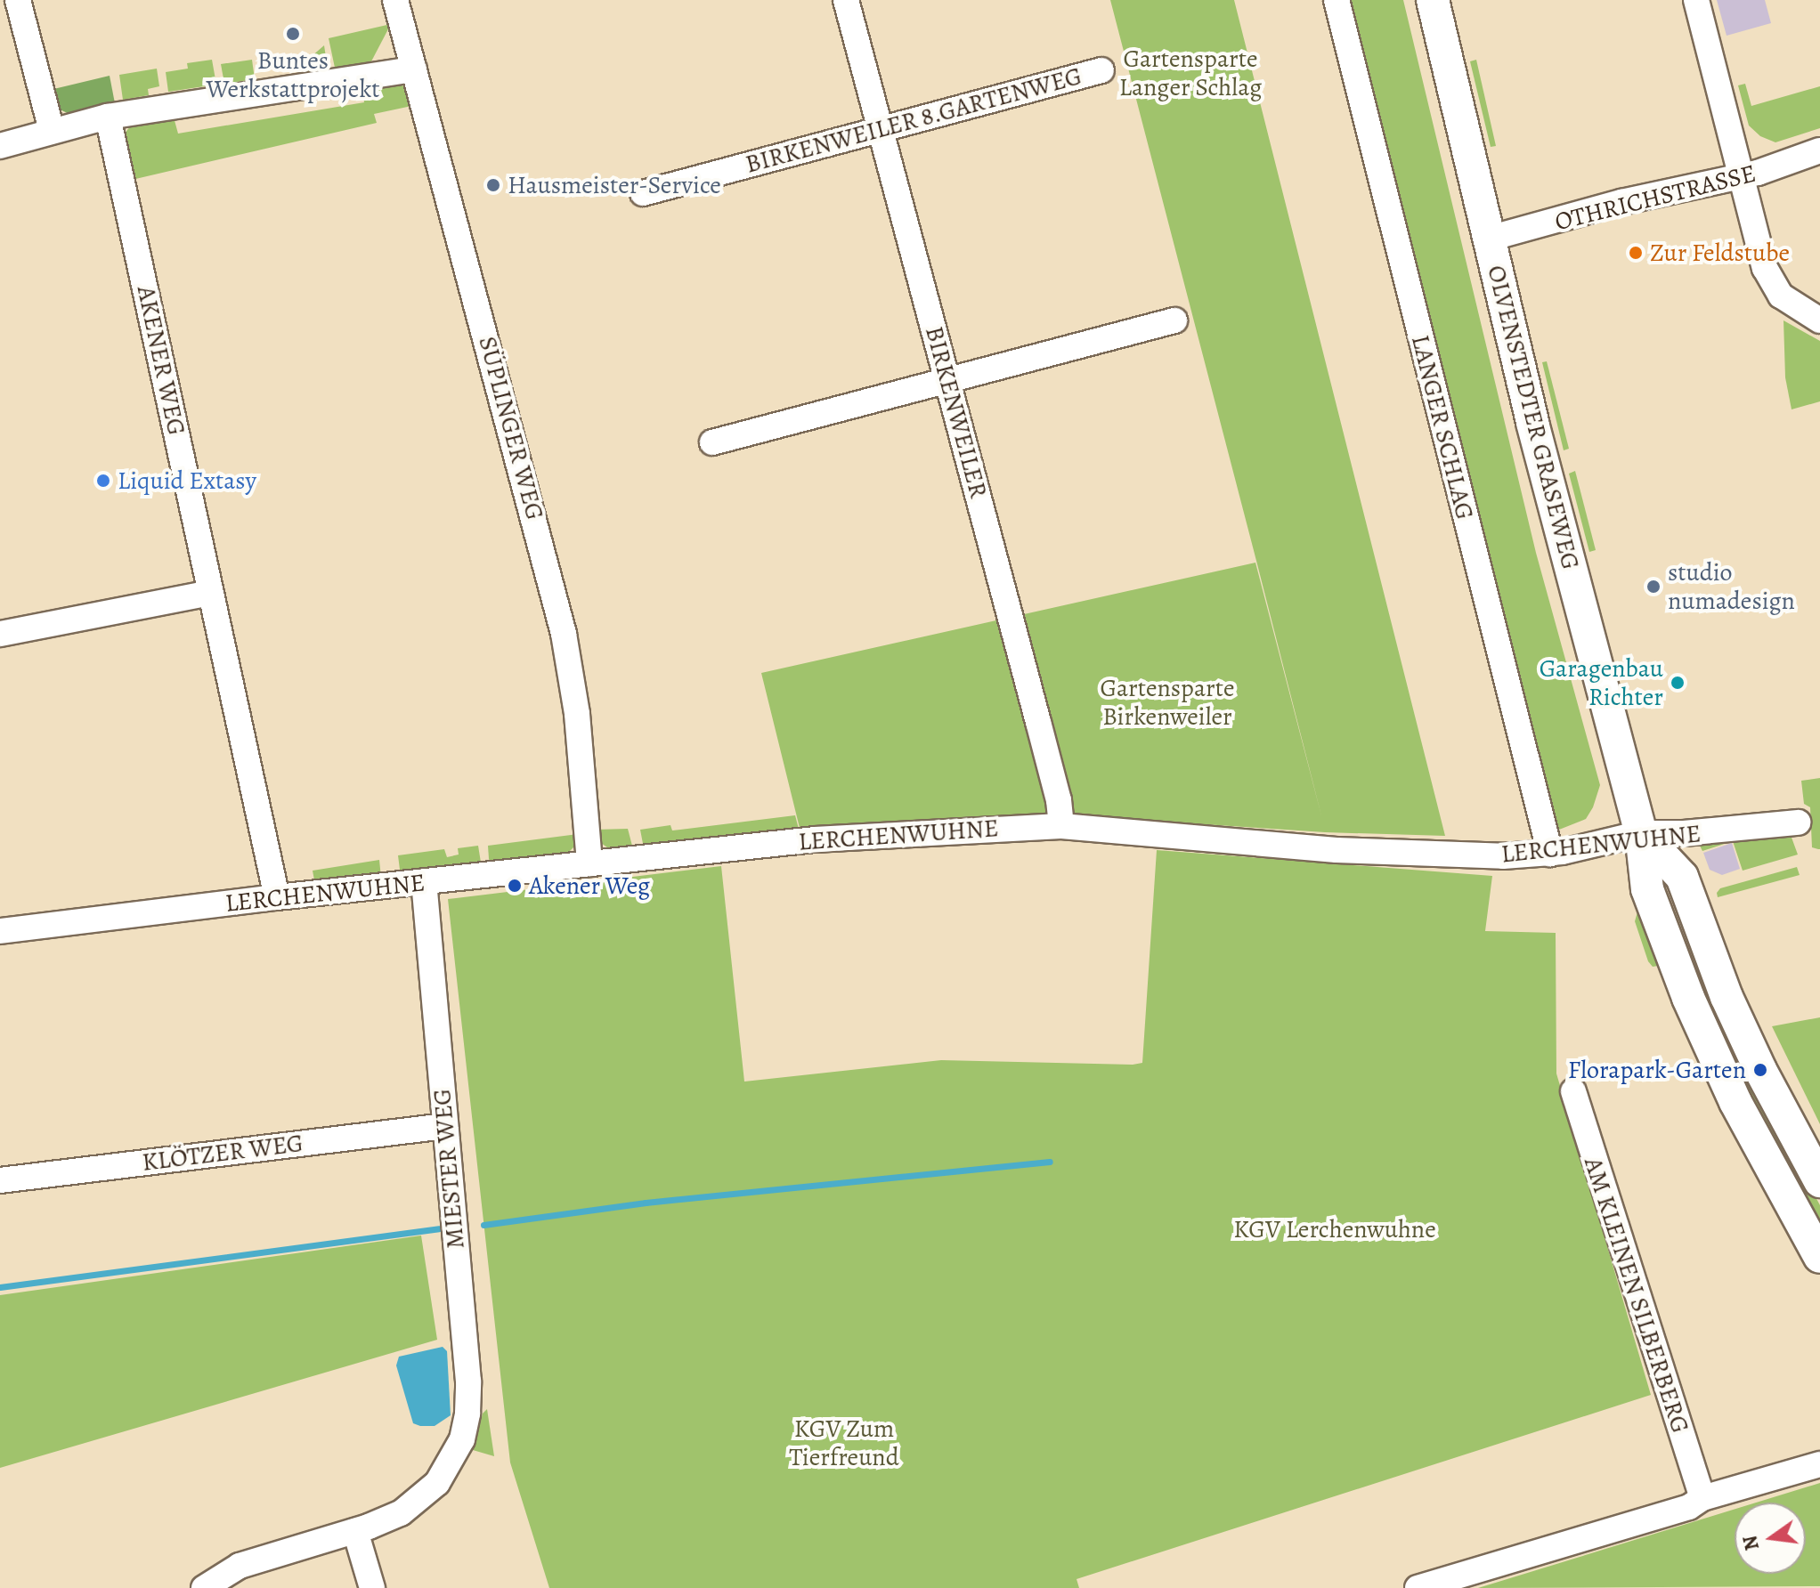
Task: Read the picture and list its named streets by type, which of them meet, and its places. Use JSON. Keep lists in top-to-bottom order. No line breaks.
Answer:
{"streets":{"main road":["OLVENSTEDTER GRASEWEG"],"street":["BIRKENWEILER 8.GARTENWEG","OTHRICHSTRASSE","AKENER WEG","BIRKENWEILER","LANGER SCHLAG","SÜPLINGER WEG","LERCHENWUHNE","KLÖTZER WEG","MIESTER WEG","AM KLEINEN SILBERBERG"]},"crossings":[["BIRKENWEILER 8.GARTENWEG","BIRKENWEILER"],["OTHRICHSTRASSE","OLVENSTEDTER GRASEWEG"],["AKENER WEG","LERCHENWUHNE"],["BIRKENWEILER","LERCHENWUHNE"],["OLVENSTEDTER GRASEWEG","LERCHENWUHNE"],["LANGER SCHLAG","LERCHENWUHNE"],["SÜPLINGER WEG","LERCHENWUHNE"],["LERCHENWUHNE","MIESTER WEG"],["KLÖTZER WEG","MIESTER WEG"]],"parks":["Gartensparte Langer Schlag","Gartensparte Birkenweiler","KGV Lerchenwuhne","KGV Zum Tierfreund"],"places":["Buntes Werkstattprojekt","Hausmeister-Service","Zur Feldstube","Liquid Extasy","studio numadesign","Garagenbau Richter","Akener Weg","Florapark-Garten"],"north":"left"}
